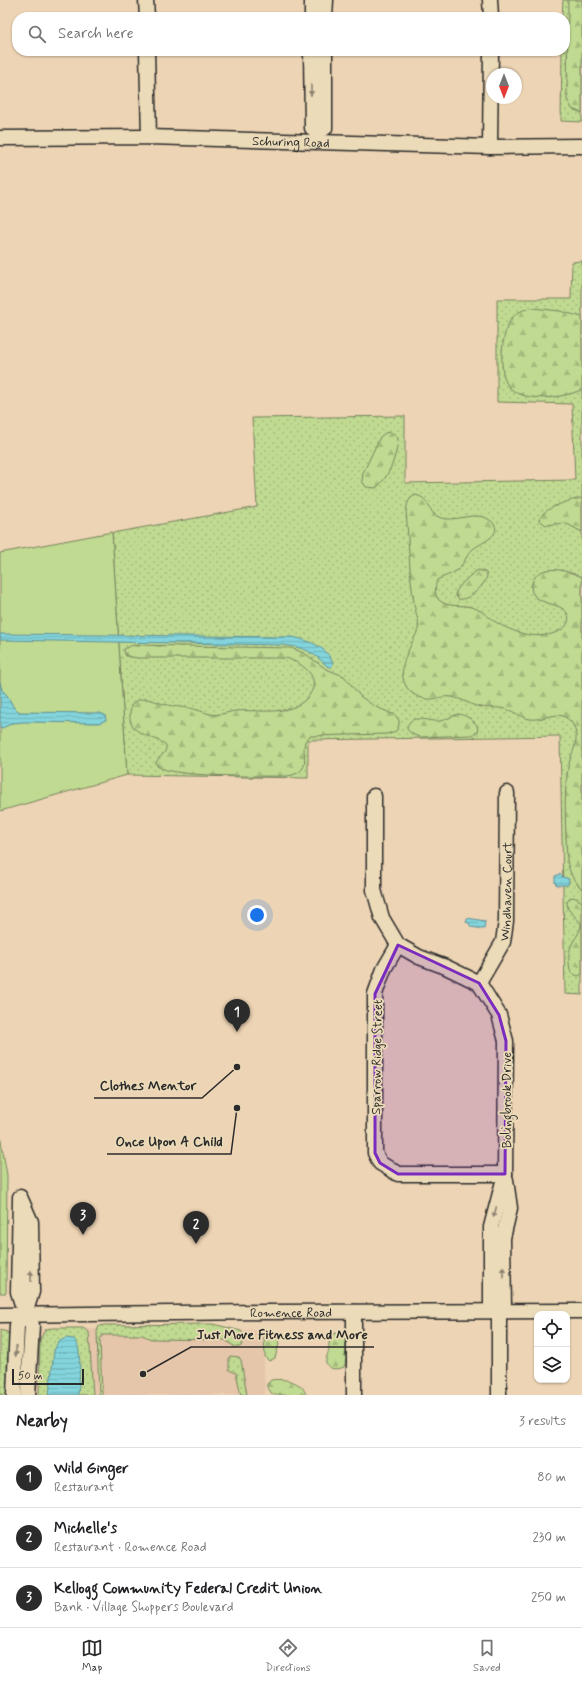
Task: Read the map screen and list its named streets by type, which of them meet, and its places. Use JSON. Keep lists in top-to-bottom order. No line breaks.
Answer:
{"streets":{"street":["Schuring Road","Windhaven Court","Sparrow Ridge Street","Bolingbrook Drive","Romence Road"]},"crossings":[["Windhaven Court","Bolingbrook Drive"],["Sparrow Ridge Street","Bolingbrook Drive"],["Bolingbrook Drive","Romence Road"]],"places":["Clothes Mentor","Once Upon A Child","Just Move Fitness and More"],"scale_bar":"50 m","north":"bottom","page":{"search":"Search here","pins":["1","3","2"],"scale":"50 m","heading":["Nearby","3 results"],"list":[{"mark":"1","name":"Wild Ginger","note":"Restaurant","value":"80 m"},{"mark":"2","name":"Michelle's","note":"Restaurant · Romence Road","value":"230 m"},{"mark":"3","name":"Kellogg Community Federal Credit Union","note":"Bank · Village Shoppers Boulevard","value":"250 m"}],"nav":["Map","Directions","Saved"]}}
